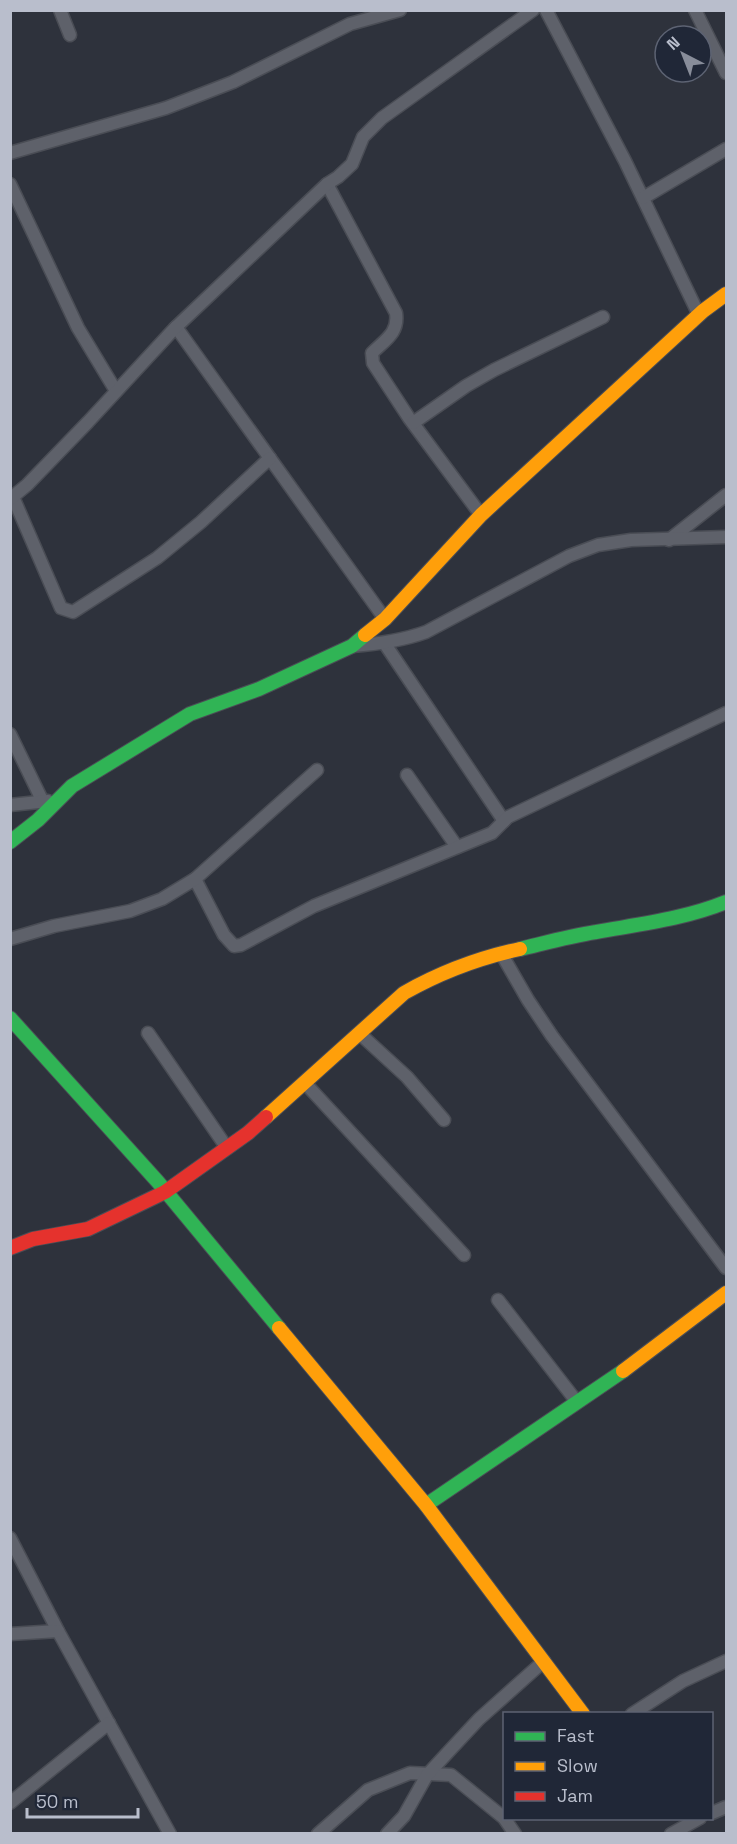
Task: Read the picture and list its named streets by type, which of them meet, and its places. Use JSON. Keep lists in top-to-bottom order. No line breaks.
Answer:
{"legend":["Fast","Slow","Jam"],"scale_bar":"50 m","north":"top left"}
